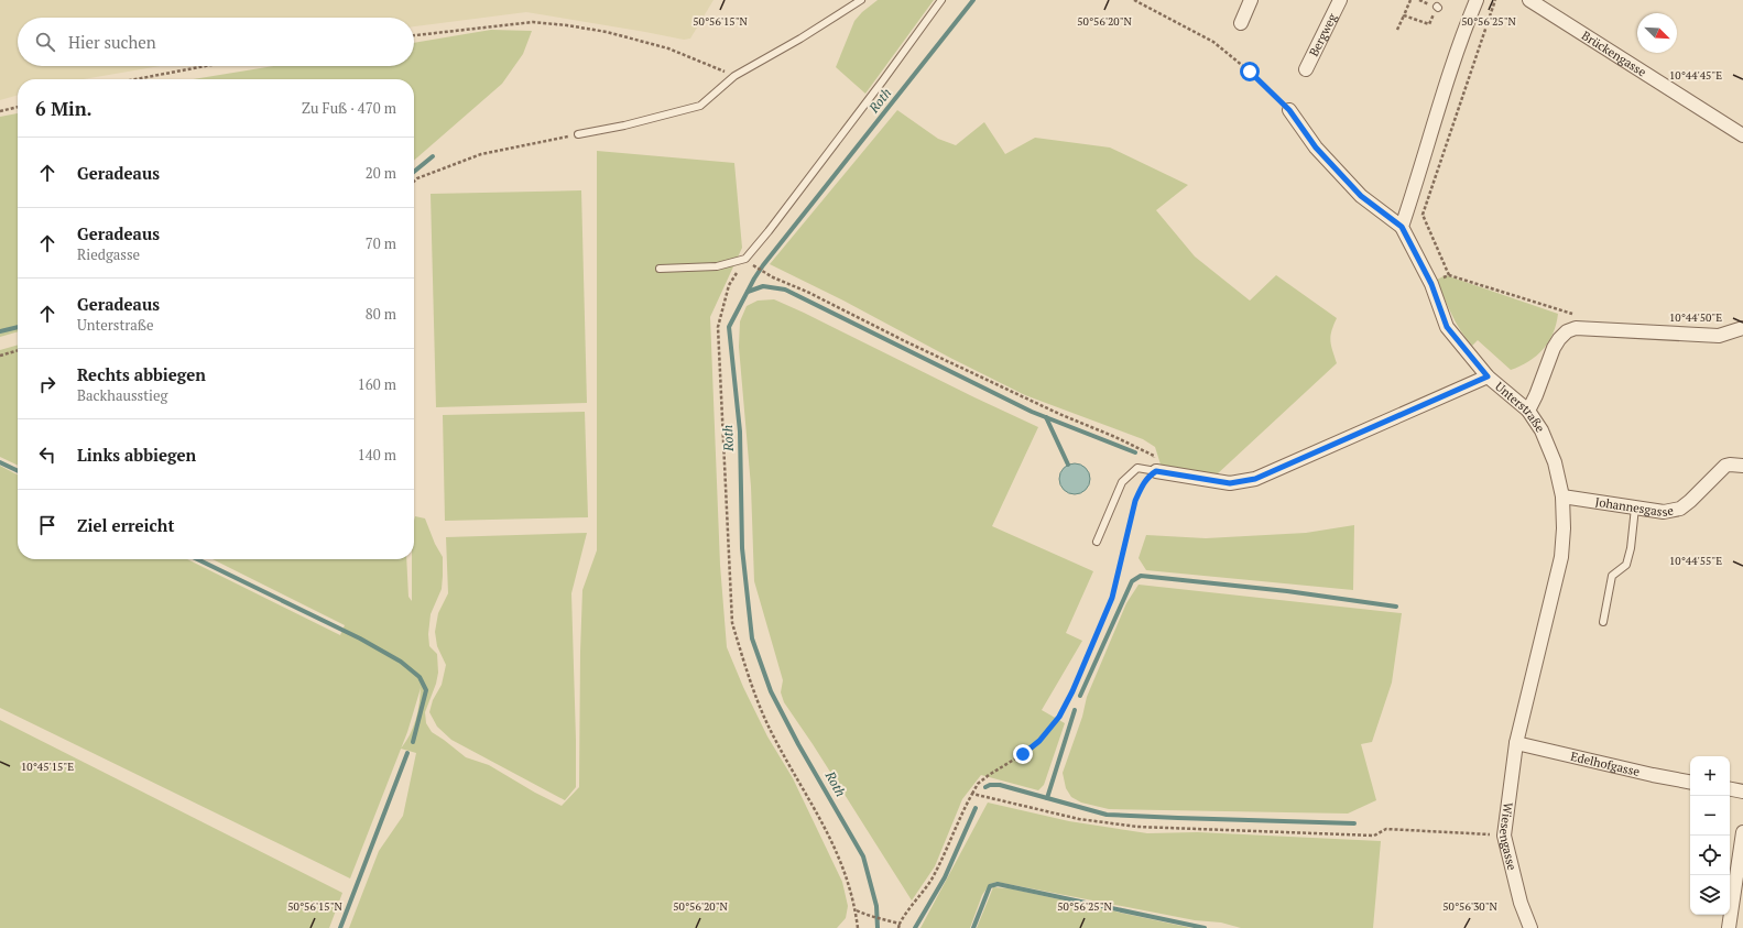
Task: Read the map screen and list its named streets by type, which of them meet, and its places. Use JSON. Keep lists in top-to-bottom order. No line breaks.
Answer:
{"streets":{"street":["Bergweg","Brückengasse","Unterstraße","Johannesgasse","Edelhofgasse","Wiesengasse"]},"crossings":[["Unterstraße","Johannesgasse"],["Unterstraße","Edelhofgasse"],["Unterstraße","Wiesengasse"],["Edelhofgasse","Wiesengasse"]],"water":["Roth"],"north":"bottom right","page":{"search":"Hier suchen","heading":["6 Min.","Zu Fuß · 470 m"],"list":[["Geradeaus","20 m"],["Geradeaus","Riedgasse","70 m"],["Geradeaus","Unterstraße","80 m"],["Rechts abbiegen","Backhausstieg","160 m"],["Links abbiegen","140 m"],"Ziel erreicht"],"map_buttons":["+","−"]},"coordinates":["50°56'15\"N","50°56'20\"N","50°56'25\"N","10°44'45\"E","10°44'50\"E","10°44'55\"E","10°45'15\"E","50°56'30\"N"]}
